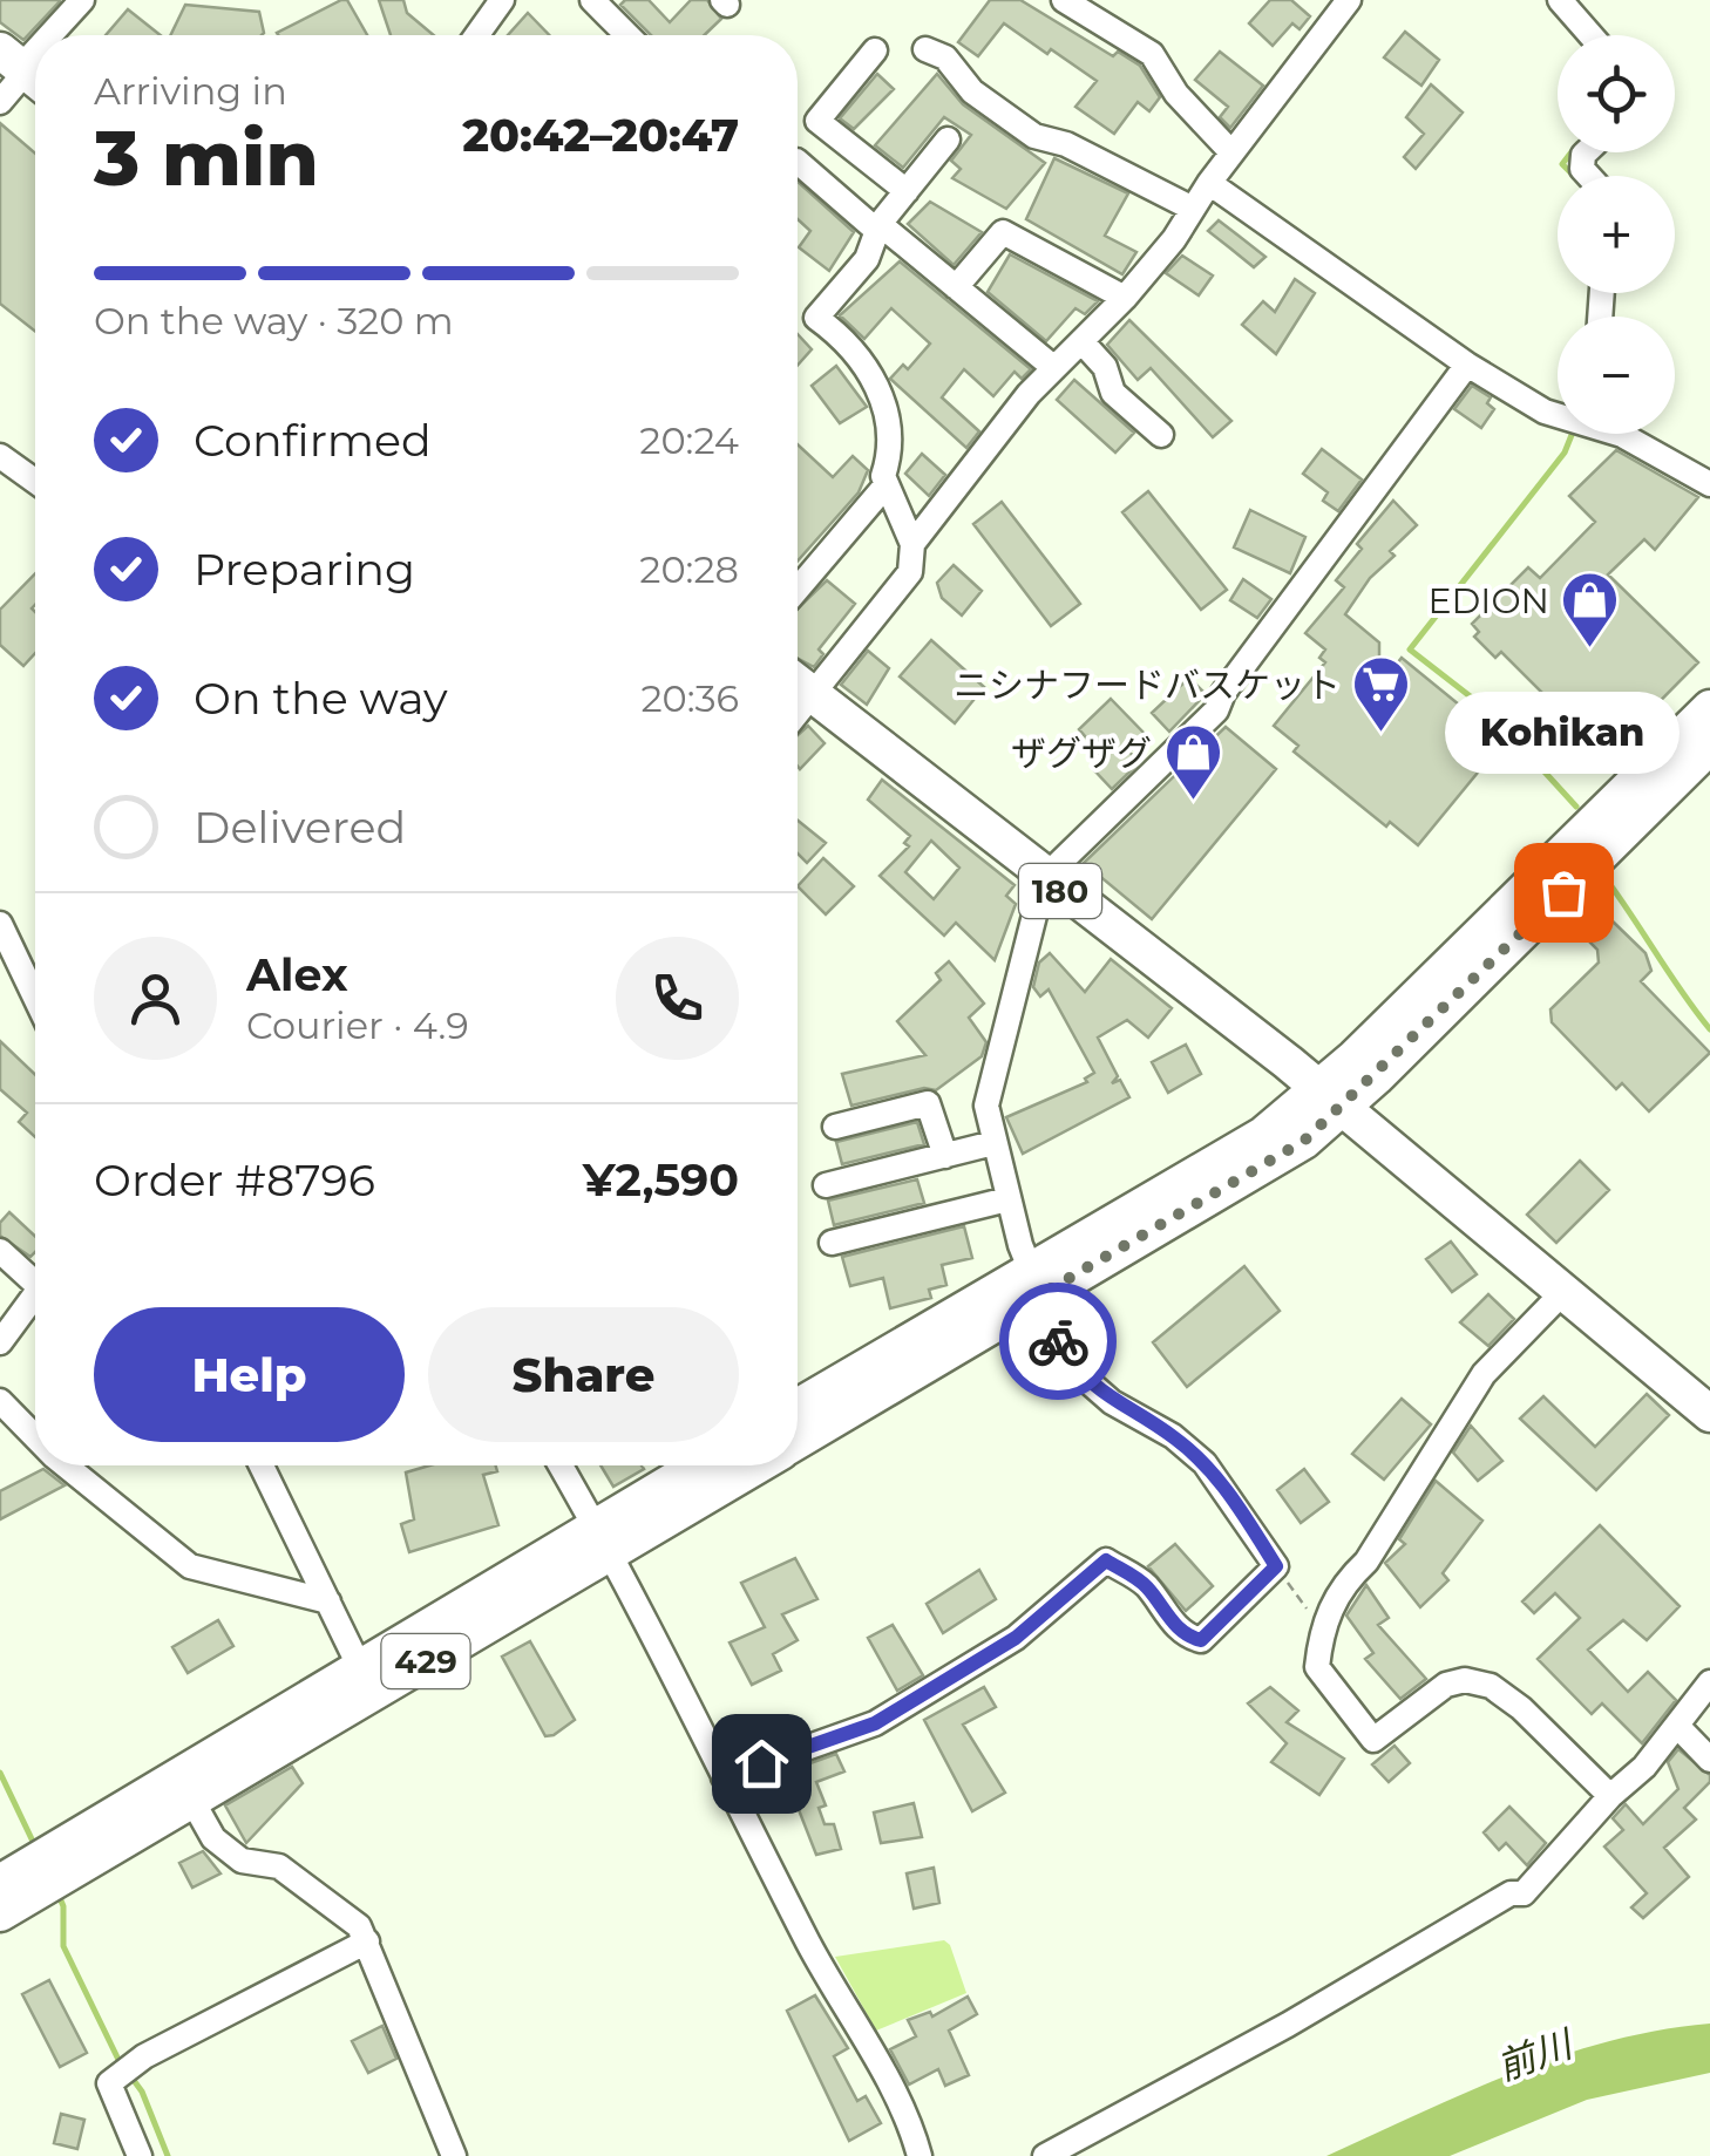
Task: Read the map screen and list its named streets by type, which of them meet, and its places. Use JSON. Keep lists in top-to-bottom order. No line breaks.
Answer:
{"streets":{"highway":["180","429"]},"crossings":[["180","429"]],"water":["前川"],"places":{"shop":["EDION","ザグザグ"],"supermarket":["ニシナフードバスケット"],"other":["Kohikan"]},"page":{"map_buttons":["+","−"],"heading":["3 min","Arriving in","20:42–20:47"],"panel":["Alex","Courier · 4.9","Order #8796","¥2,590"],"bar":"On the way · 320 m","list":[["Confirmed","20:24"],["Preparing","20:28"],["On the way","20:36"],"Delivered"],"bubble":"Kohikan","buttons":["Help","Share"]}}
